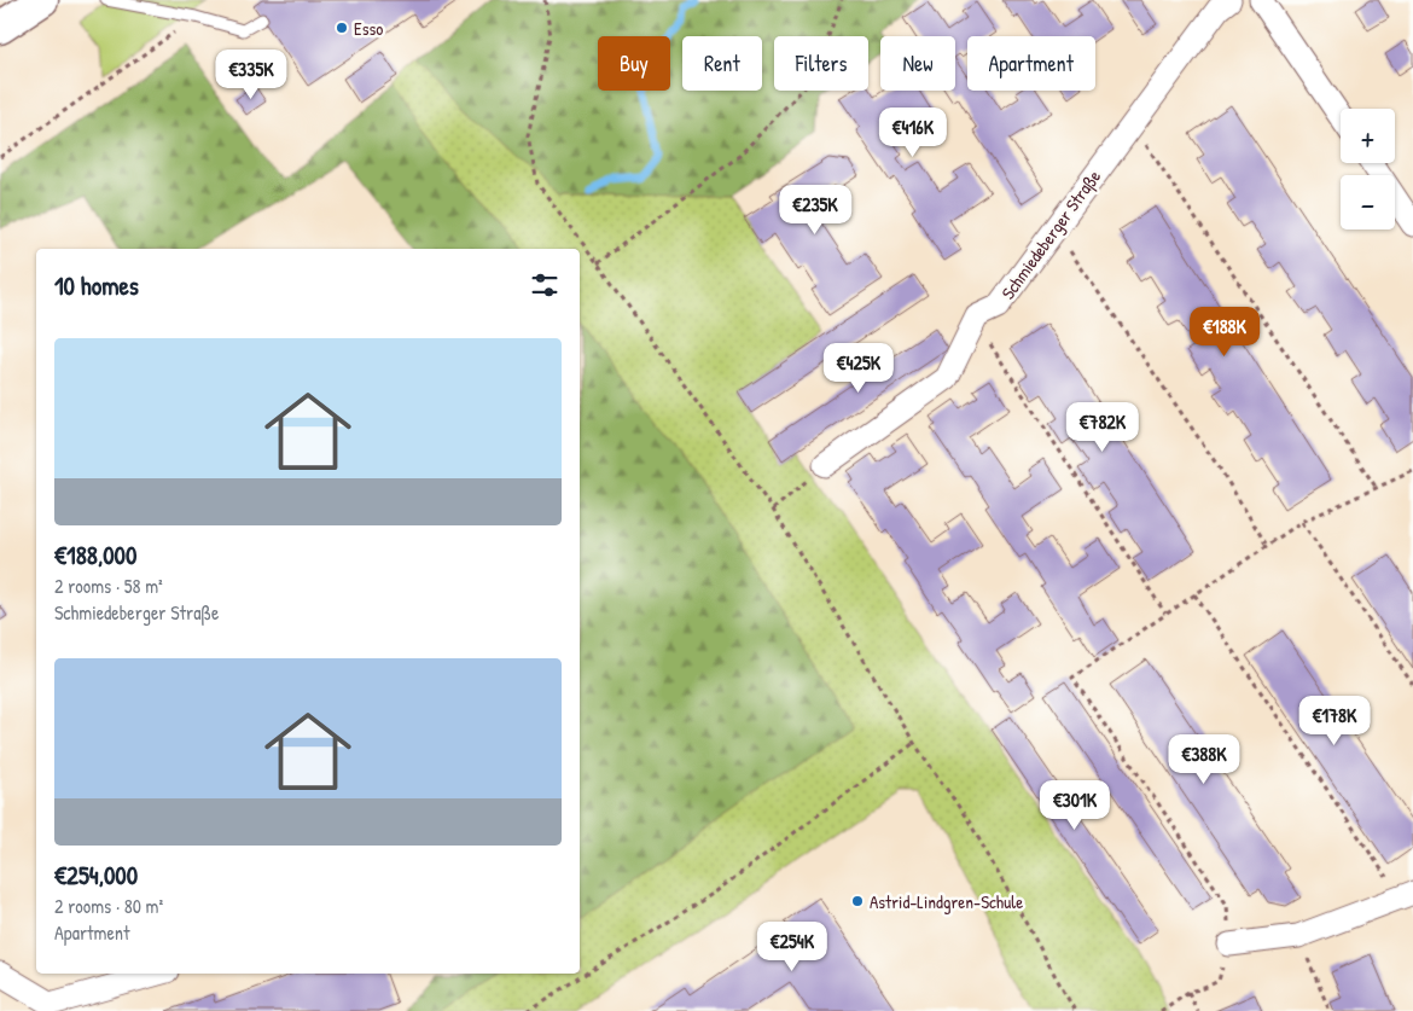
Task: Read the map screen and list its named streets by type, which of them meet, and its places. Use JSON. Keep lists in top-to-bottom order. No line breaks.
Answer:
{"streets":{"street":["Schmiedeberger Straße"]},"places":["Esso","Astrid-Lindgren-Schule"],"page":{"chip":["Buy","Rent","Filters","New","Apartment"],"price":["€335K","€416K","€235K","€188K","€425K","€782K","€178K","€388K","€301K","€254K"],"map_buttons":["+","−"],"heading":"10 homes","list":[{"name":"€188,000","note":"2 rooms · 58 m² · Schmiedeberger Straße"},{"name":"€254,000","note":"2 rooms · 80 m² · Apartment"}]}}
